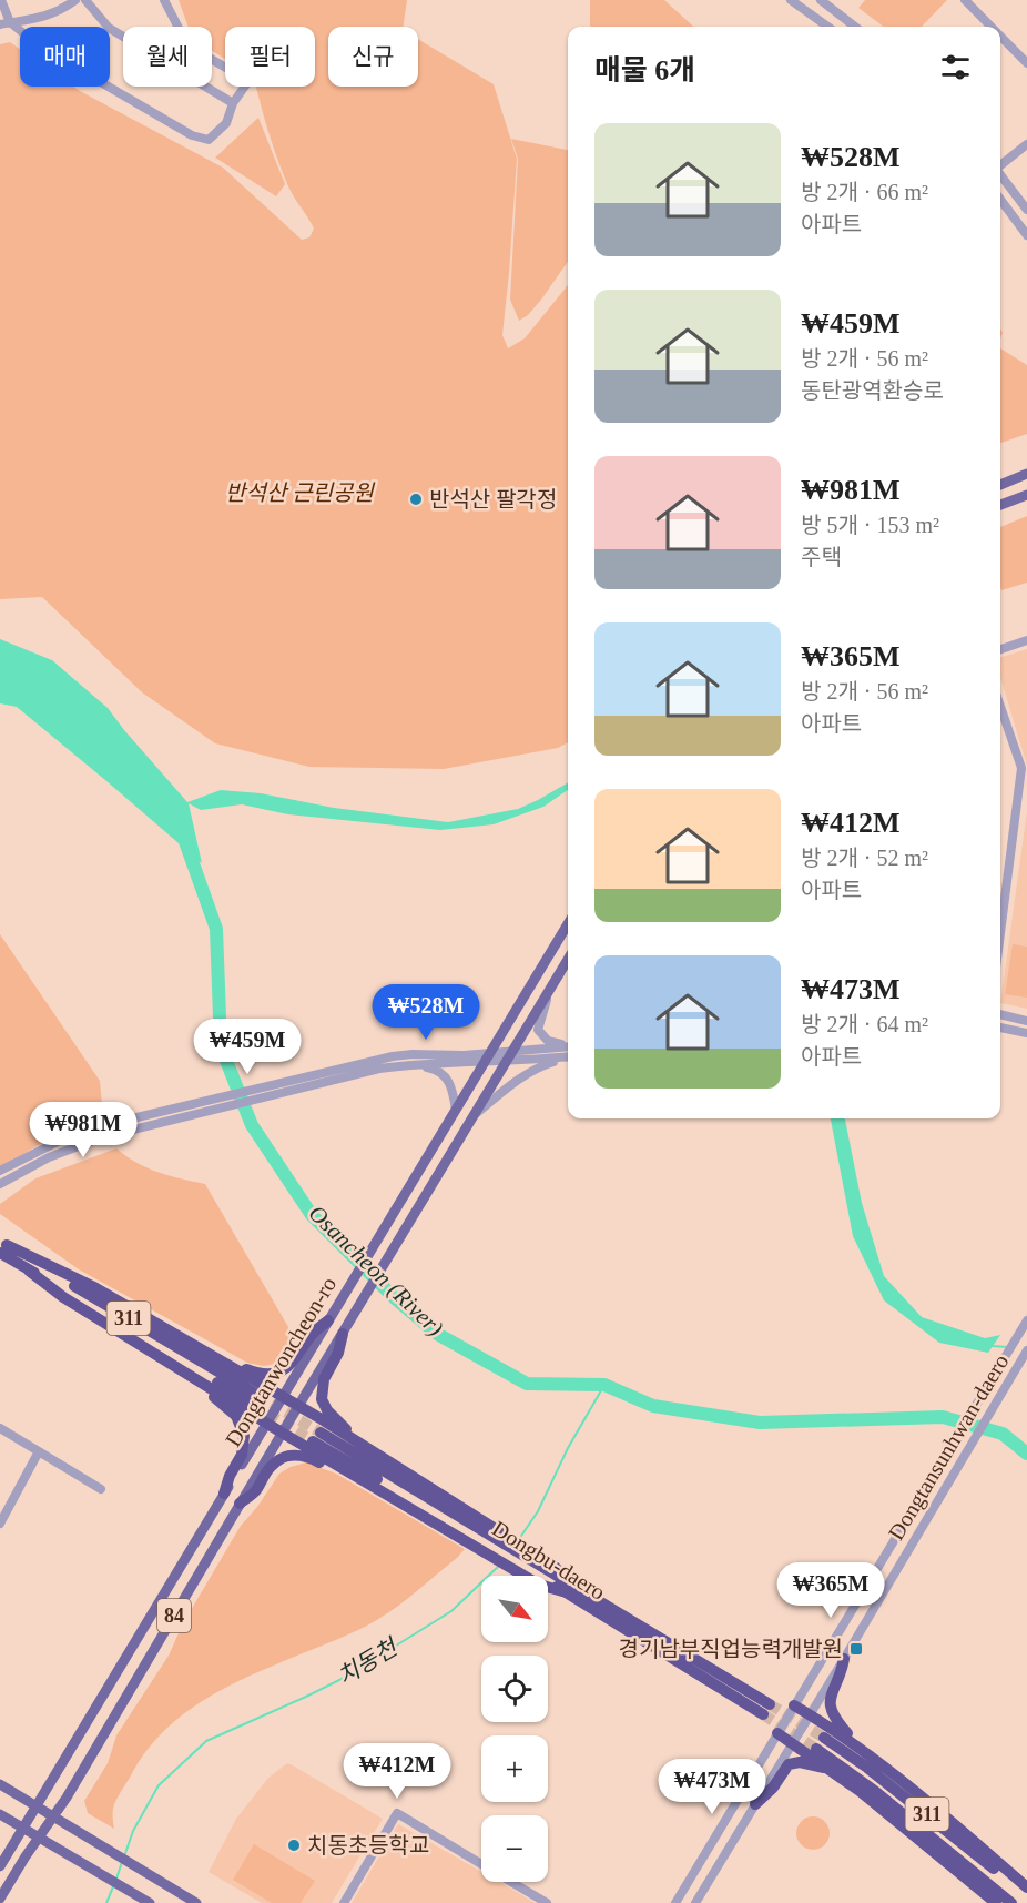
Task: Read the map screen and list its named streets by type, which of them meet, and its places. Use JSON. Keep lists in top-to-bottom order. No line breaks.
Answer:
{"streets":{"highway":["311","Dongbu-daero"],"main road":["Dongtanwoncheon-ro","84"],"street":["Dongtansunhwan-daero"]},"crossings":[["Dongtanwoncheon-ro","84"]],"water":["Osancheon (River)","치동천"],"parks":["반석산 근린공원"],"places":{"other":["반석산 팔각정","치동초등학교"],"transit":["경기남부직업능력개발원"]},"north":"bottom right","page":{"chip":["매매","월세","필터","신규"],"heading":"매물 6개","list":[{"name":"₩528M","note":"방 2개 · 66 m² · 아파트"},{"name":"₩459M","note":"방 2개 · 56 m² · 동탄광역환승로"},{"name":"₩981M","note":"방 5개 · 153 m² · 주택"},{"name":"₩365M","note":"방 2개 · 56 m² · 아파트"},{"name":"₩412M","note":"방 2개 · 52 m² · 아파트"},{"name":"₩473M","note":"방 2개 · 64 m² · 아파트"}],"price":["₩528M","₩459M","₩981M","₩365M","₩412M","₩473M"],"map_buttons":["+","−"]}}
